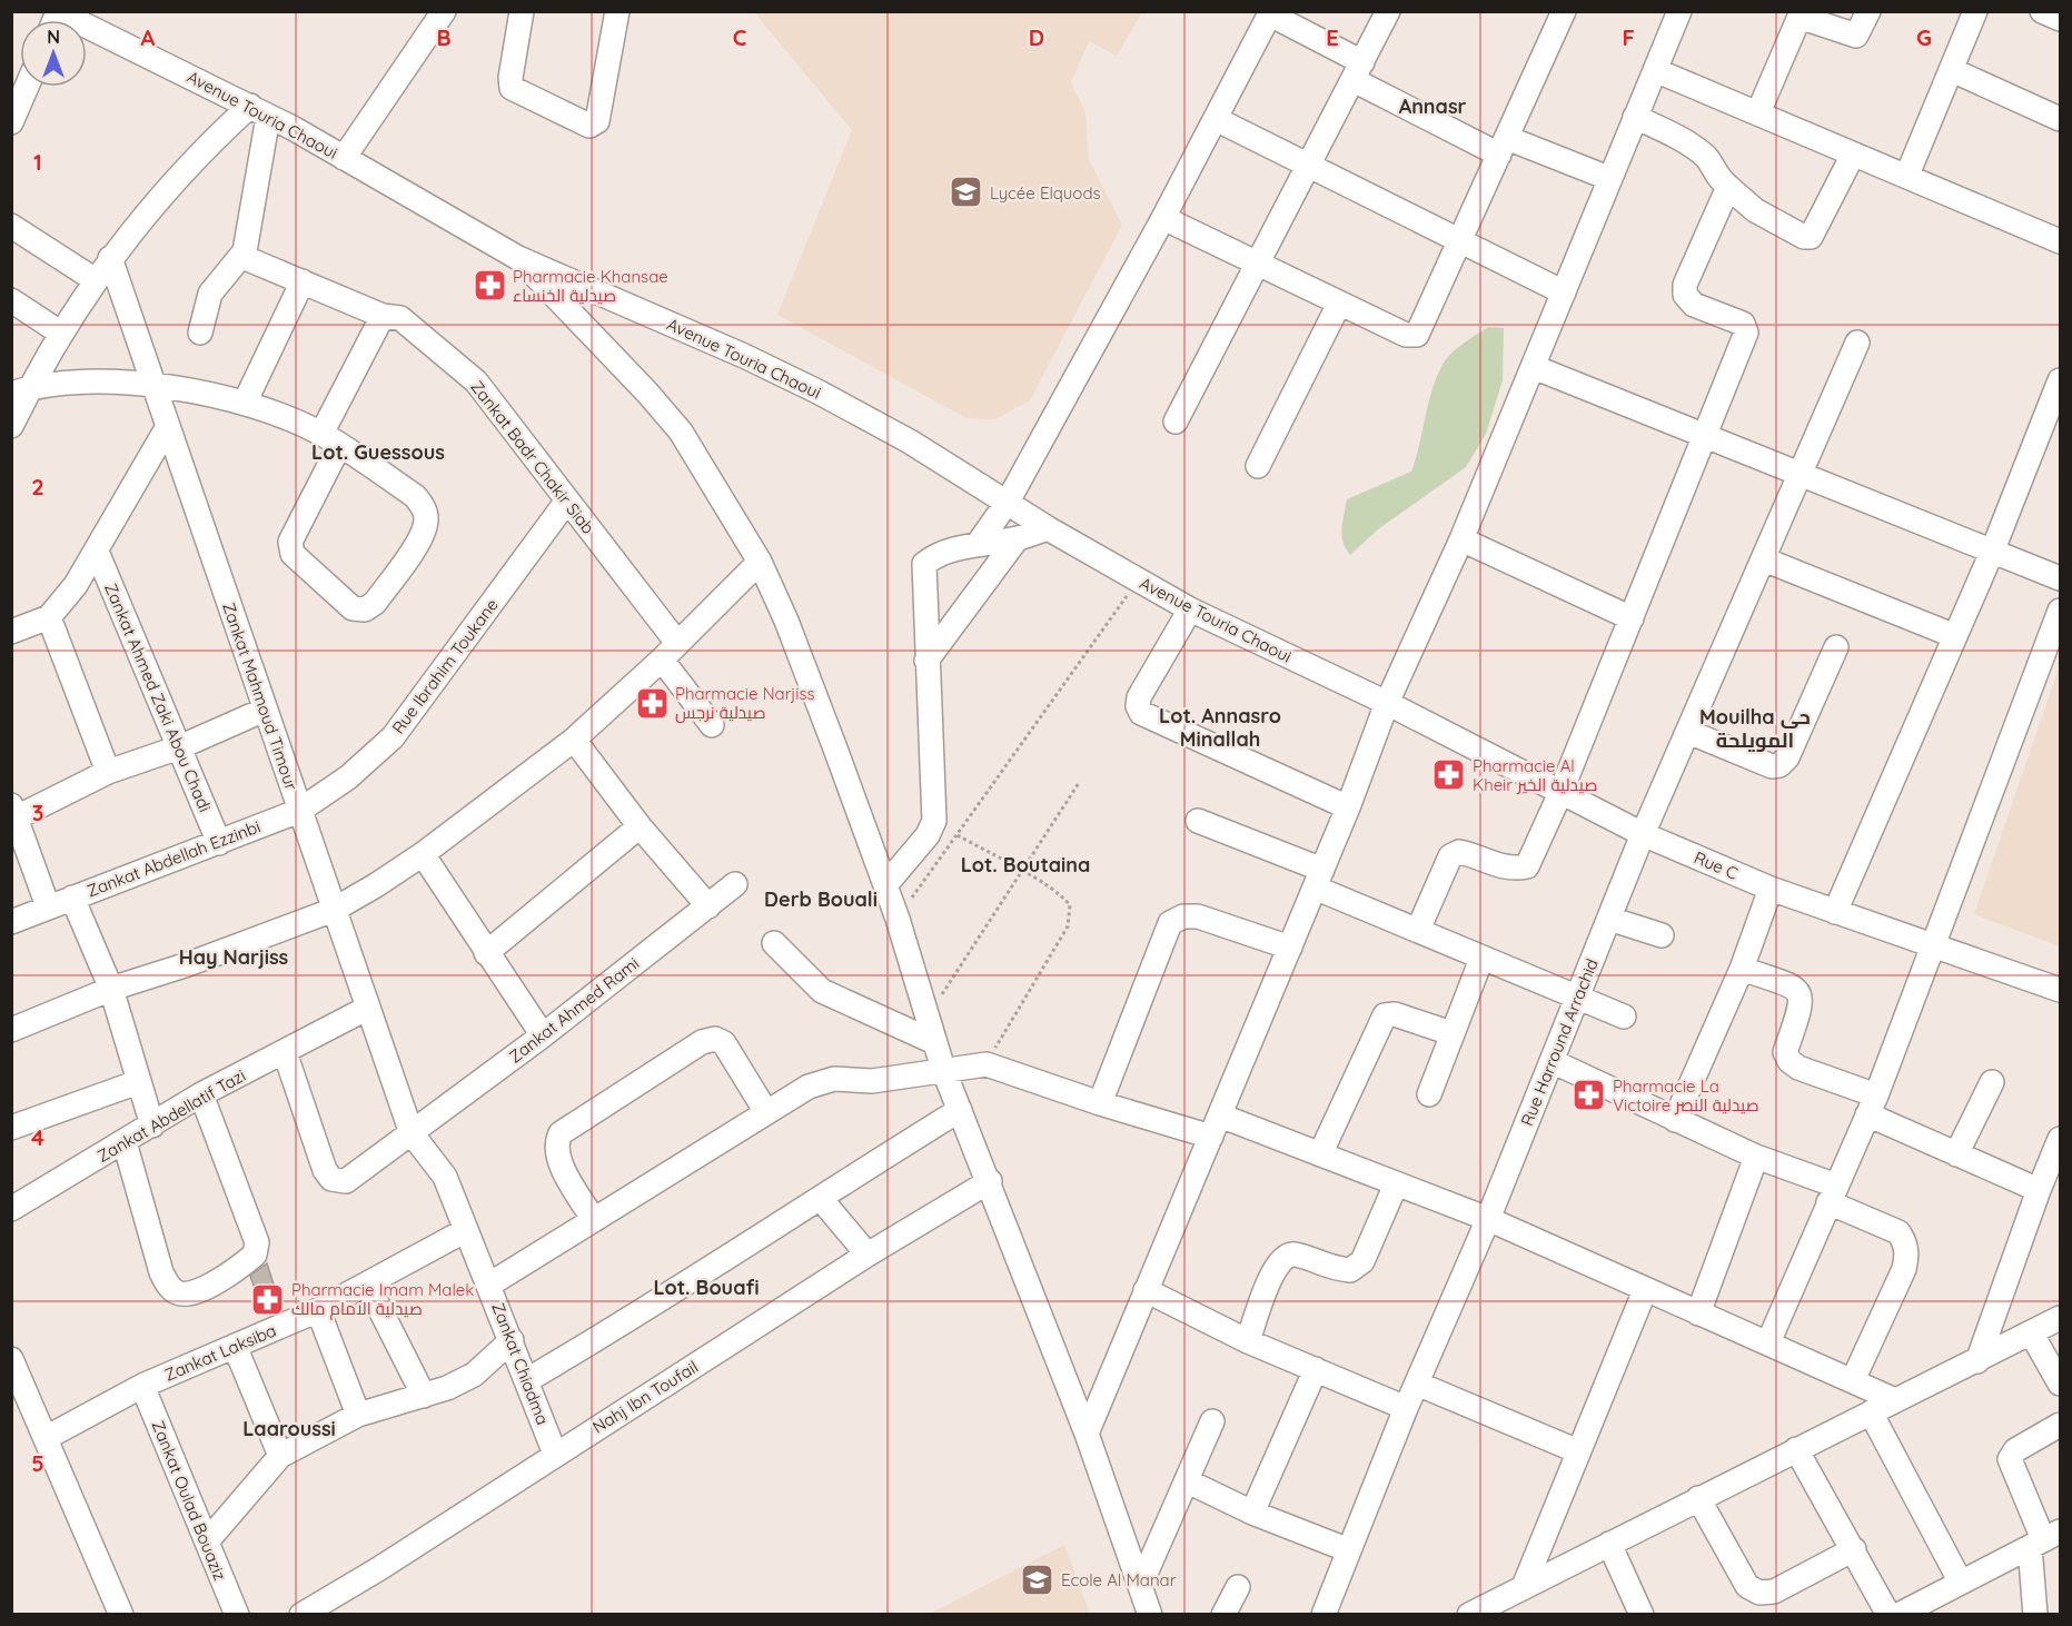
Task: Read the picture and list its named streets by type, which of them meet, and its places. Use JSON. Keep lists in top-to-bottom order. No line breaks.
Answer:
{"streets":{"street":["Avenue Touria Chaoui","Zankat Badr Chakir Siab","Rue Ibrahim Toukane","Zankat Mahmoud Timour","Zankat Ahmed Zaki Abou Chadi","Zankat Abdellah Ezzinbi","Rue C","Zankat Ahmed Rami","Rue Harround Arrachid","Zankat Abdellatif Tazi","Zankat Laksiba","Zankat Chiadma","Nahj Ibn Toufail","Zankat Oulad Bouaziz"]},"crossings":[["Avenue Touria Chaoui","Rue C"],["Zankat Badr Chakir Siab","Rue Ibrahim Toukane"],["Rue Ibrahim Toukane","Zankat Mahmoud Timour"],["Rue Ibrahim Toukane","Zankat Abdellah Ezzinbi"],["Zankat Mahmoud Timour","Zankat Abdellah Ezzinbi"],["Zankat Mahmoud Timour","Zankat Ahmed Rami"],["Zankat Mahmoud Timour","Zankat Abdellatif Tazi"],["Zankat Mahmoud Timour","Zankat Chiadma"],["Zankat Ahmed Zaki Abou Chadi","Zankat Abdellah Ezzinbi"],["Rue C","Rue Harround Arrachid"],["Zankat Ahmed Rami","Zankat Abdellatif Tazi"],["Zankat Ahmed Rami","Zankat Chiadma"],["Zankat Laksiba","Zankat Chiadma"],["Zankat Laksiba","Zankat Oulad Bouaziz"],["Zankat Chiadma","Nahj Ibn Toufail"]],"districts":["Annasr","Lot. Guessous","Lot. Annasro Minallah","Mouilha حي المويلحة","Lot. Boutaina","Derb Bouali","Hay Narjiss","Lot. Bouafi","Laaroussi"],"places":{"school or university":["Lycée Elquods","Ecole Al Manar"],"pharmacy":["Pharmacie Khansae صيدلية الخنساء","Pharmacie Narjiss صيدلية نرجس","Pharmacie Al Kheir صيدلية الخير","Pharmacie La Victoire صيدلية النصر","Pharmacie Imam Malek صيدلية الامام مالك"]},"north":"top","grid":{"columns":["A","B","C","D","E","F","G"],"rows":["1","2","3","4","5"]}}
